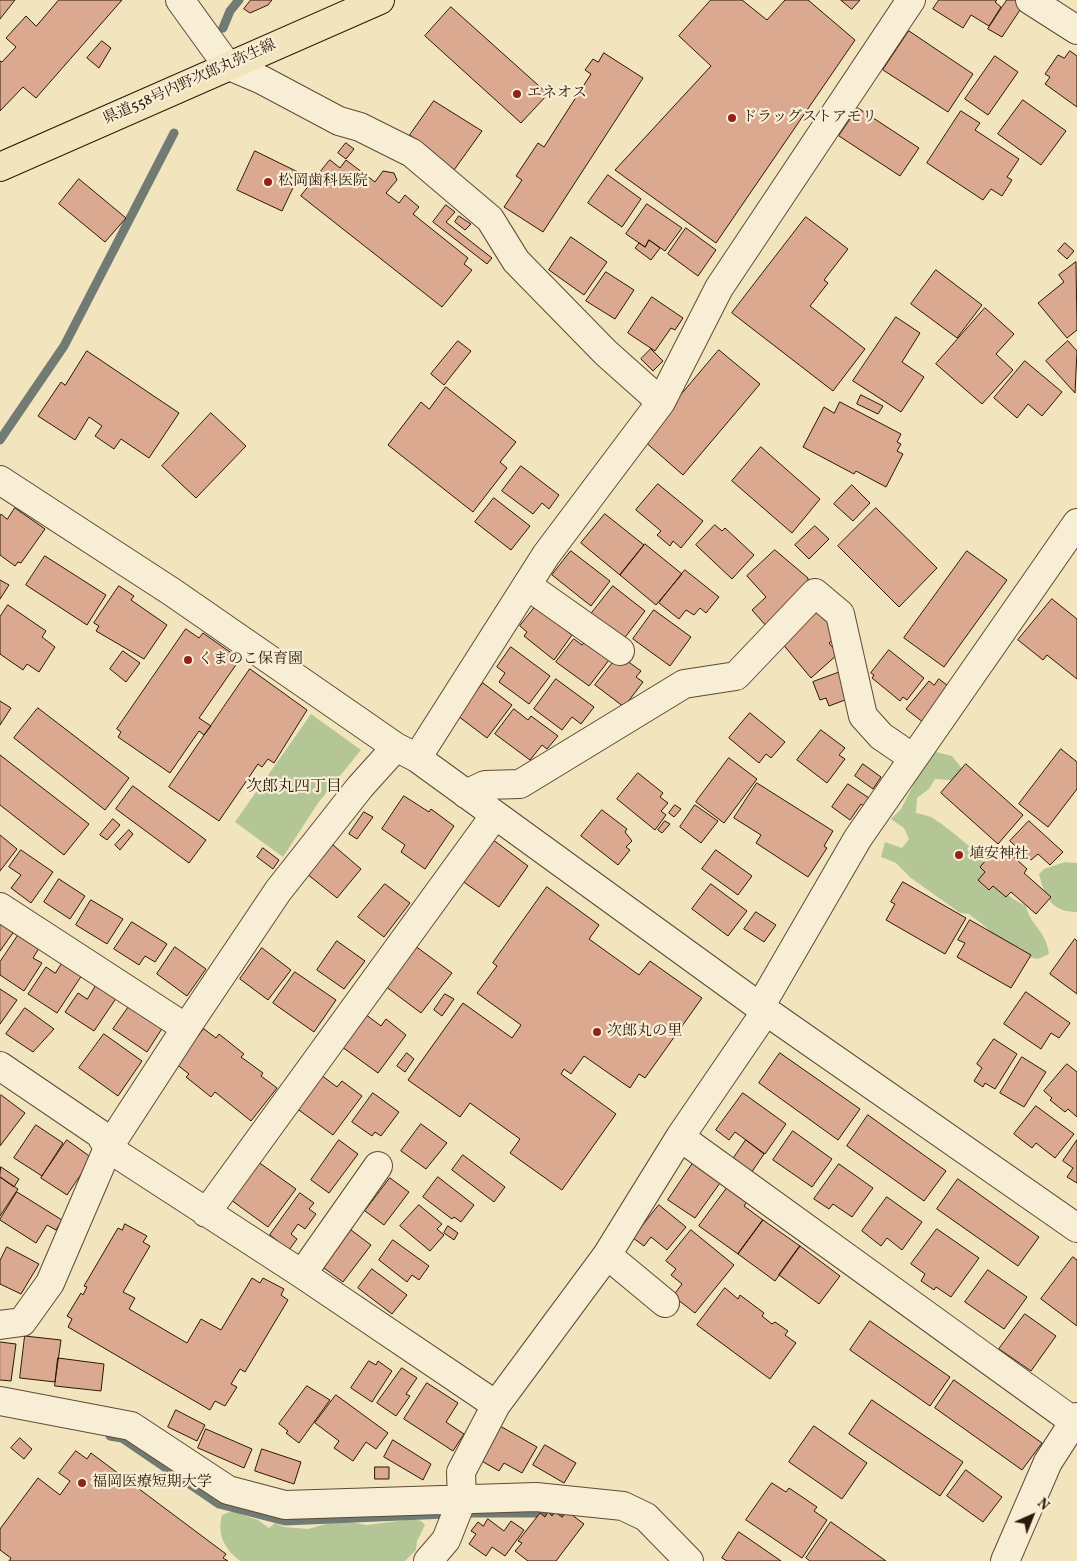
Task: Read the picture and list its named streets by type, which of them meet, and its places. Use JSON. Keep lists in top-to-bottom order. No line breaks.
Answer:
{"streets":{"main road":["県道558号内野次郎丸弥生線"]},"districts":["次郎丸四丁目"],"places":["エネオス","ドラッグストアモリ","松岡歯科医院","くまのこ保育園","埴安神社","次郎丸の里","福岡医療短期大学"],"north":"top right"}
